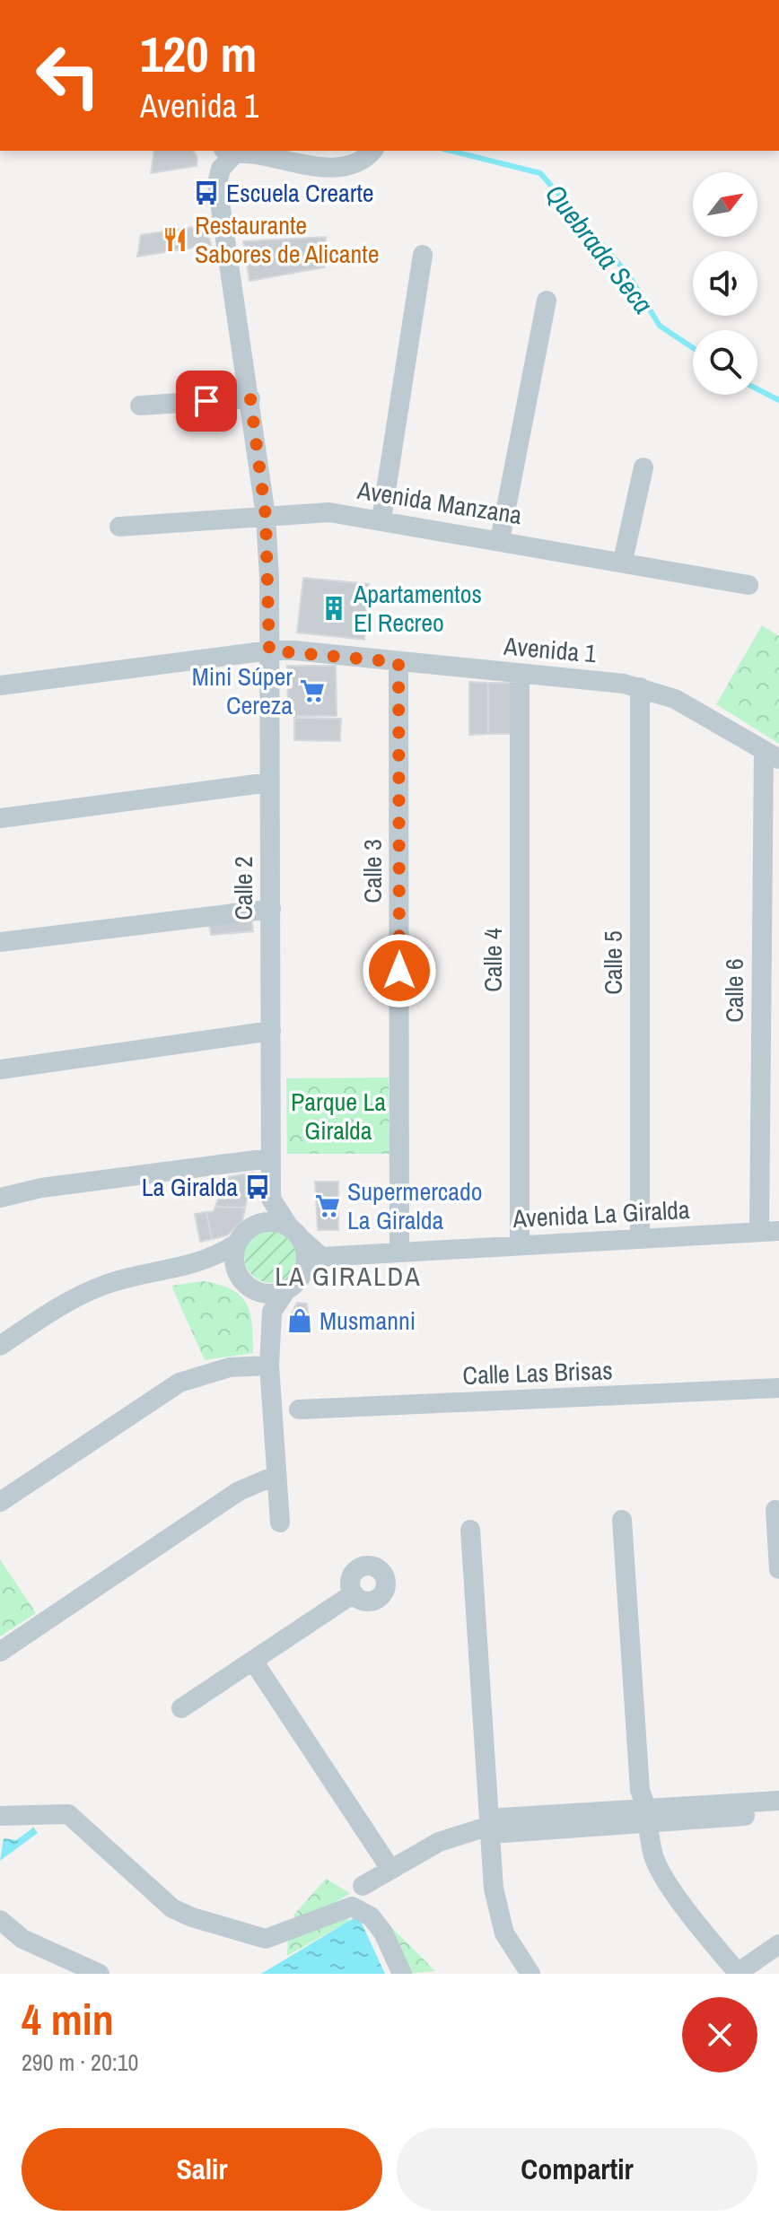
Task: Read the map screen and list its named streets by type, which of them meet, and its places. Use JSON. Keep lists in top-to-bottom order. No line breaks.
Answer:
{"streets":{"street":["Avenida Manzana","Avenida 1","Calle 3","Calle 2","Calle 4","Calle 5","Calle 6","Avenida La Giralda","Calle Las Brisas"]},"crossings":[["Avenida Manzana","Calle 2"],["Avenida 1","Calle 3"],["Avenida 1","Calle 2"],["Avenida 1","Calle 4"],["Avenida 1","Calle 5"],["Avenida 1","Calle 6"],["Calle 3","Avenida La Giralda"],["Calle 4","Avenida La Giralda"],["Calle 5","Avenida La Giralda"],["Calle 6","Avenida La Giralda"]],"districts":["LA GIRALDA"],"water":["Quebrada Seca"],"parks":["Parque La Giralda"],"places":{"bus stop":["Escuela Crearte","La Giralda"],"restaurant":["Restaurante Sabores de Alicante"],"building":["Apartamentos El Recreo"],"supermarket":["Mini Súper Cereza","Supermercado La Giralda"],"shop":["Musmanni"]},"north":"top right","page":{"turn":["120 m","Avenida 1"],"heading":["4 min","290 m · 20:10"],"buttons":["Salir","Compartir"]}}
